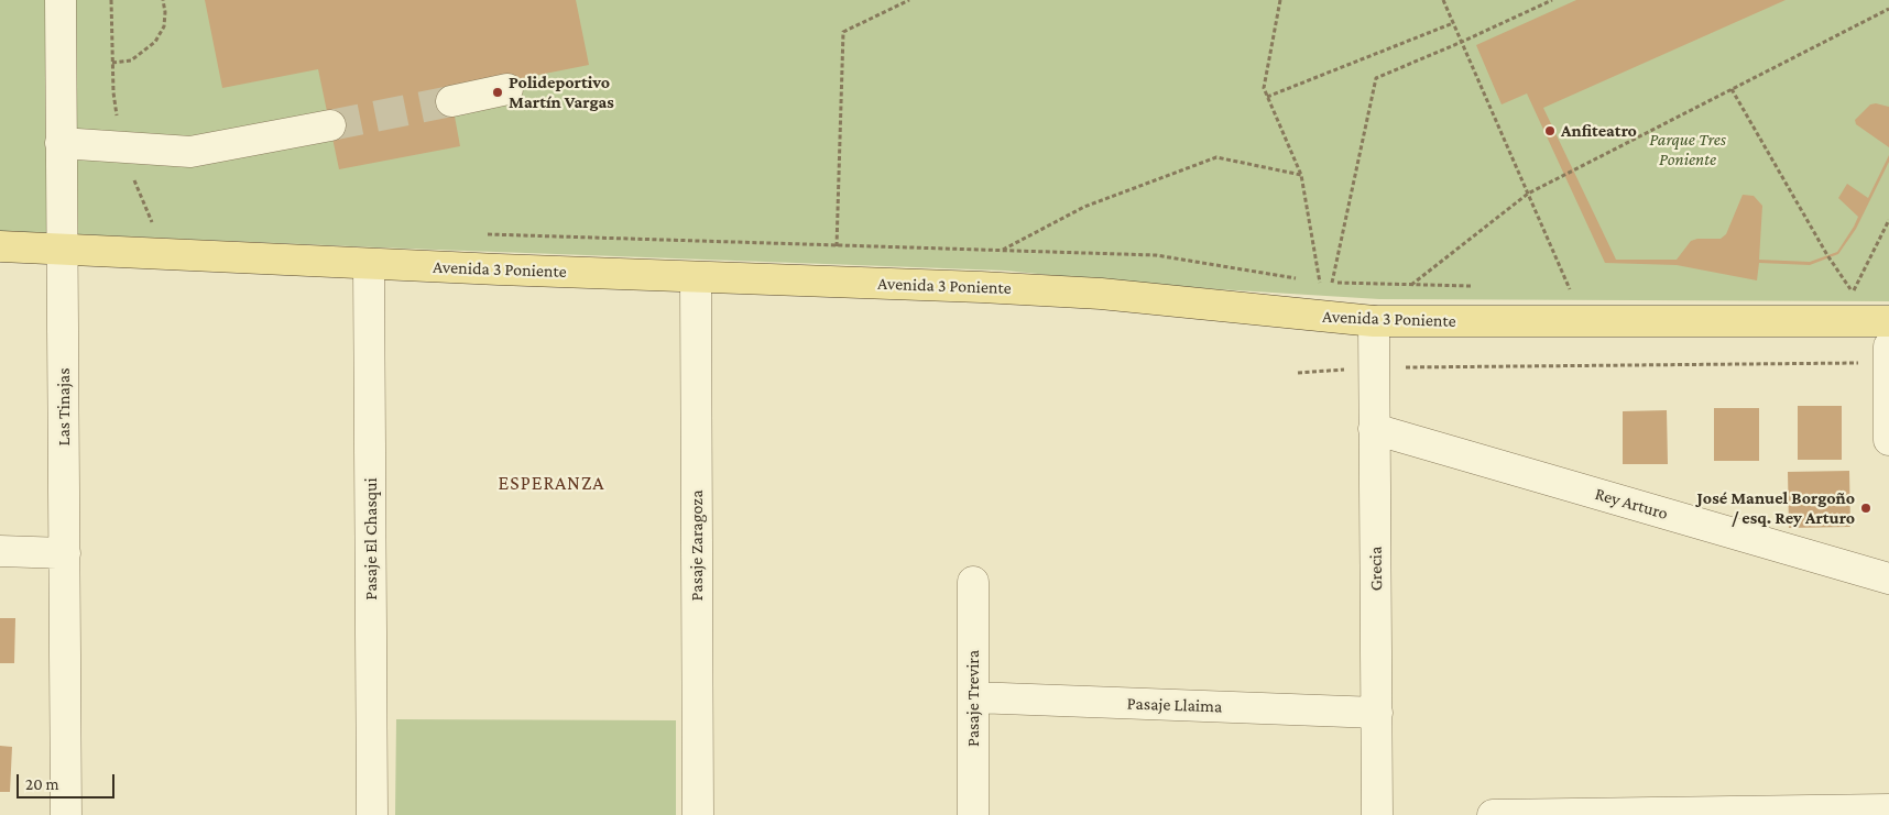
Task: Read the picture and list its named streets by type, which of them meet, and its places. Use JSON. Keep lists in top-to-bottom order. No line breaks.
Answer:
{"streets":{"main road":["Avenida 3 Poniente"],"street":["Las Tinajas","Rey Arturo","Pasaje El Chasqui","Pasaje Zaragoza","Grecia","Pasaje Trevira","Pasaje Llaima"]},"crossings":[["Avenida 3 Poniente","Las Tinajas"],["Avenida 3 Poniente","Pasaje El Chasqui"],["Avenida 3 Poniente","Pasaje Zaragoza"],["Avenida 3 Poniente","Grecia"],["Rey Arturo","Grecia"],["Grecia","Pasaje Llaima"],["Pasaje Trevira","Pasaje Llaima"]],"districts":["ESPERANZA"],"parks":["Parque Tres Poniente"],"places":["Polideportivo Martín Vargas","Anfiteatro","José Manuel Borgoño / esq. Rey Arturo"],"scale_bar":"20 m"}
